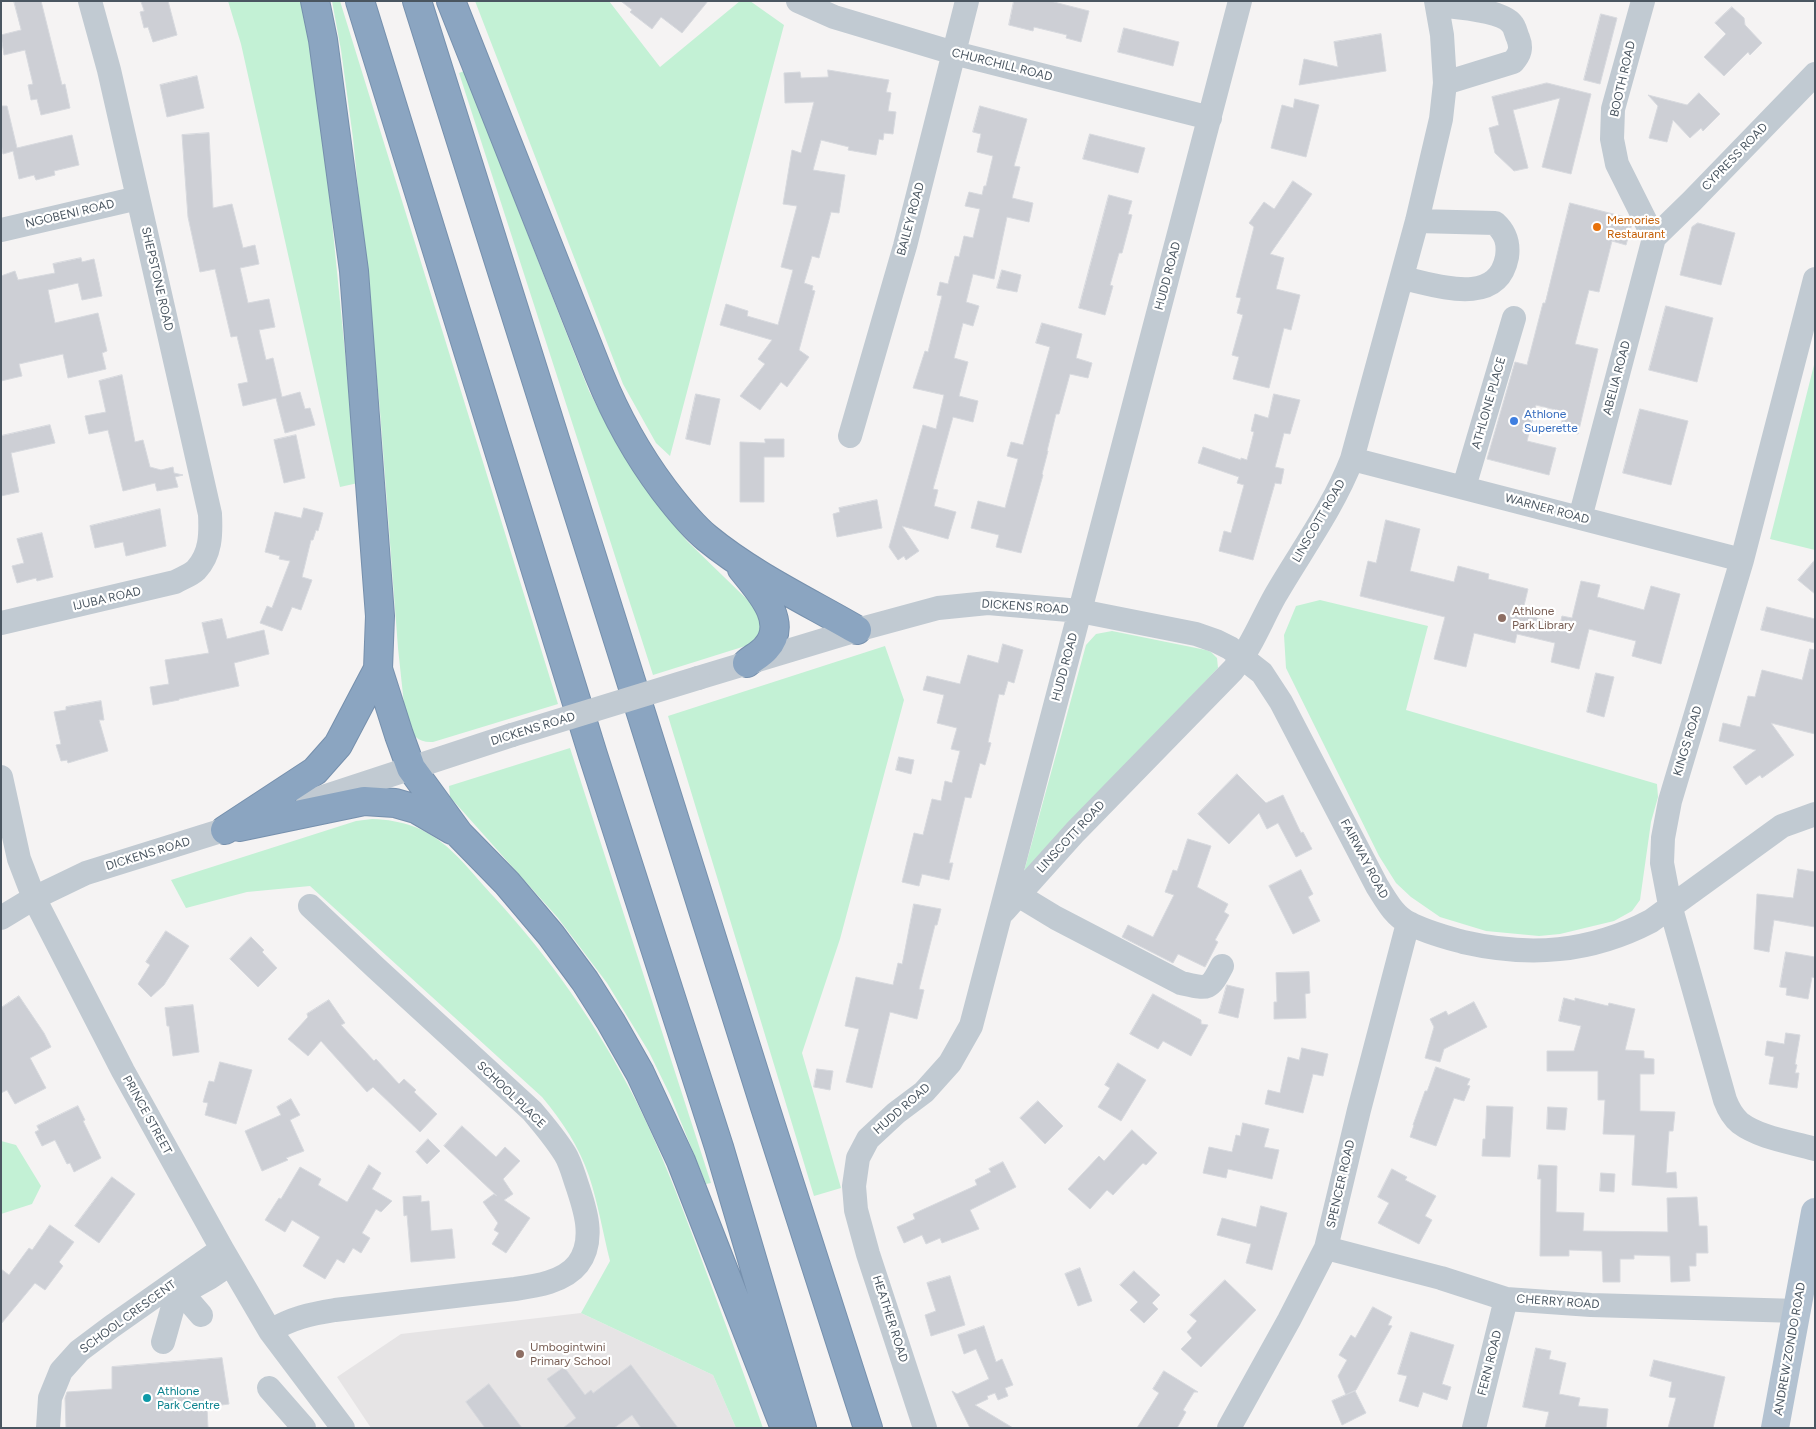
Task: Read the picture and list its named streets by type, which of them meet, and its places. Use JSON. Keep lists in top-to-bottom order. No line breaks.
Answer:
{"streets":{"main road":["ANDREW ZONDO ROAD"],"street":["CHURCHILL ROAD","BOOTH ROAD","CYPRESS ROAD","NGOBENI ROAD","BAILEY ROAD","HUDD ROAD","SHEPSTONE ROAD","ABELIA ROAD","ATHLONE PLACE","WARNER ROAD","LINSCOTT ROAD","IJUBA ROAD","DICKENS ROAD","KINGS ROAD","FAIRWAY ROAD","SCHOOL PLACE","PRINCE STREET","SPENCER ROAD","CHERRY ROAD","SCHOOL CRESCENT","HEATHER ROAD","FERN ROAD"]},"crossings":[["CHURCHILL ROAD","BAILEY ROAD"],["CHURCHILL ROAD","HUDD ROAD"],["BOOTH ROAD","CYPRESS ROAD"],["BOOTH ROAD","ABELIA ROAD"],["CYPRESS ROAD","ABELIA ROAD"],["NGOBENI ROAD","SHEPSTONE ROAD"],["HUDD ROAD","LINSCOTT ROAD"],["HUDD ROAD","DICKENS ROAD"],["HUDD ROAD","FAIRWAY ROAD"],["HUDD ROAD","HEATHER ROAD"],["SHEPSTONE ROAD","IJUBA ROAD"],["ABELIA ROAD","WARNER ROAD"],["ATHLONE PLACE","WARNER ROAD"],["WARNER ROAD","LINSCOTT ROAD"],["WARNER ROAD","KINGS ROAD"],["LINSCOTT ROAD","FAIRWAY ROAD"],["DICKENS ROAD","FAIRWAY ROAD"],["DICKENS ROAD","PRINCE STREET"],["KINGS ROAD","FAIRWAY ROAD"],["FAIRWAY ROAD","SPENCER ROAD"],["SCHOOL PLACE","PRINCE STREET"],["PRINCE STREET","SCHOOL CRESCENT"],["SPENCER ROAD","CHERRY ROAD"],["CHERRY ROAD","ANDREW ZONDO ROAD"],["CHERRY ROAD","FERN ROAD"]],"places":["Memories Restaurant","Athlone Superette","Athlone Park Library","Umbogintwini Primary School","Athlone Park Centre"]}
